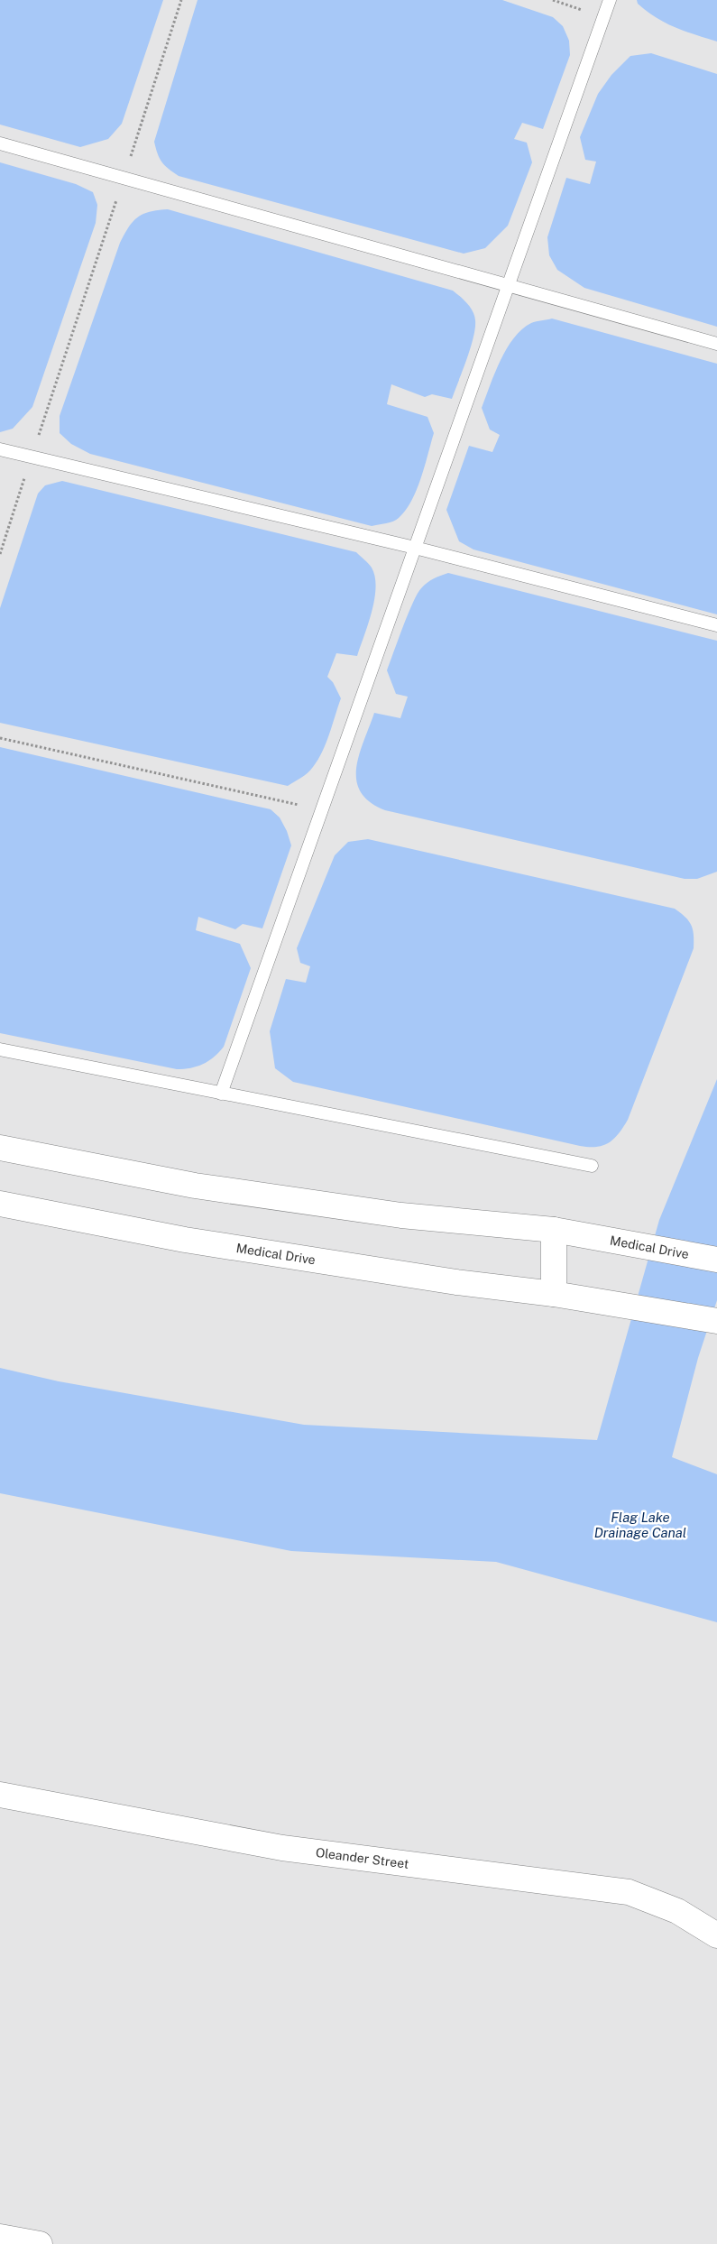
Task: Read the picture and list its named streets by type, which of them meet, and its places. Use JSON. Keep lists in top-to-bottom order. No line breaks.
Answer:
{"streets":{"street":["Medical Drive","Oleander Street"]},"water":["Flag Lake Drainage Canal"]}
